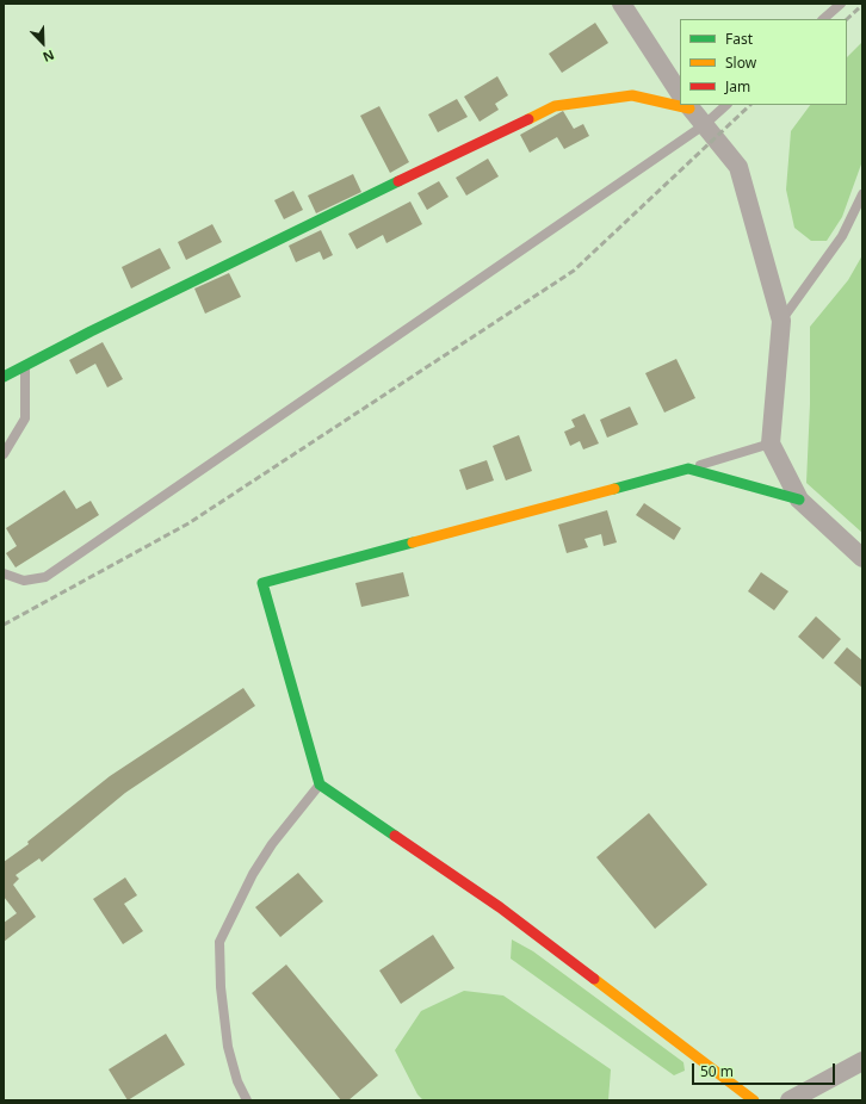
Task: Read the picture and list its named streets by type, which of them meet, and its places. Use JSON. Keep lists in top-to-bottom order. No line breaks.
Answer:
{"legend":["Fast","Slow","Jam"],"scale_bar":"50 m","north":"bottom right"}
